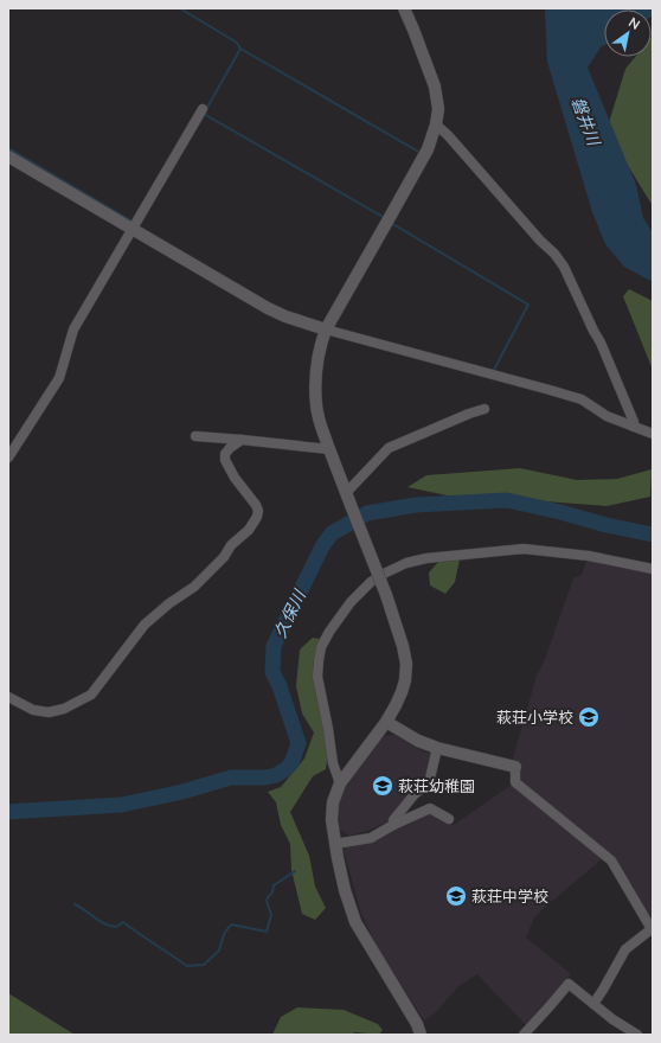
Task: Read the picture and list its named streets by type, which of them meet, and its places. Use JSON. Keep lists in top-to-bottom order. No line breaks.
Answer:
{"water":["磐井川","久保川"],"places":{"school or university":["萩荘小学校","萩荘幼稚園","萩荘中学校"]},"north":"top right"}
